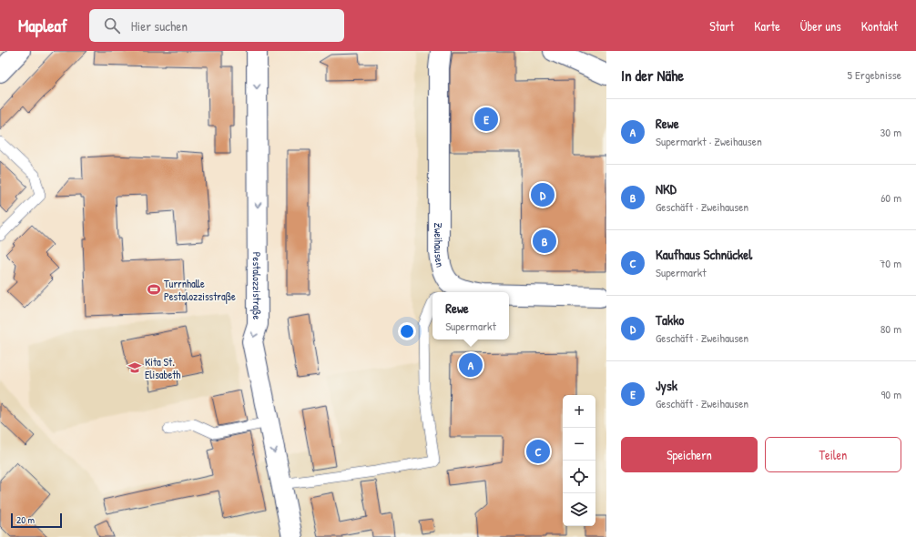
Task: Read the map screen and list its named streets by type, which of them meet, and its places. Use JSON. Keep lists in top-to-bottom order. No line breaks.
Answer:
{"streets":{"street":["Zweihausen","Pestalozzistraße"]},"one_way":["Pestalozzistraße"],"places":{"sports":["Turrnhalle Pestalozzisstraße"],"school or university":["Kita St. Elisabeth"]},"scale_bar":"20 m","page":{"header":"Mapleaf","search":"Hier suchen","nav":["Start","Karte","Über uns","Kontakt"],"heading":["In der Nähe","5 Ergebnisse"],"list":[{"mark":"A","name":"Rewe","note":"Supermarkt · Zweihausen","value":"30 m"},{"mark":"B","name":"NKD","note":"Geschäft · Zweihausen","value":"60 m"},{"mark":"C","name":"Kaufhaus Schnückel","note":"Supermarkt","value":"70 m"},{"mark":"D","name":"Takko","note":"Geschäft · Zweihausen","value":"80 m"},{"mark":"E","name":"Jysk","note":"Geschäft · Zweihausen","value":"90 m"}],"pins":["E","D","B","A","C"],"popup":["Rewe","Supermarkt"],"map_buttons":["+","−"],"buttons":["Speichern","Teilen"],"scale":"20 m"}}
